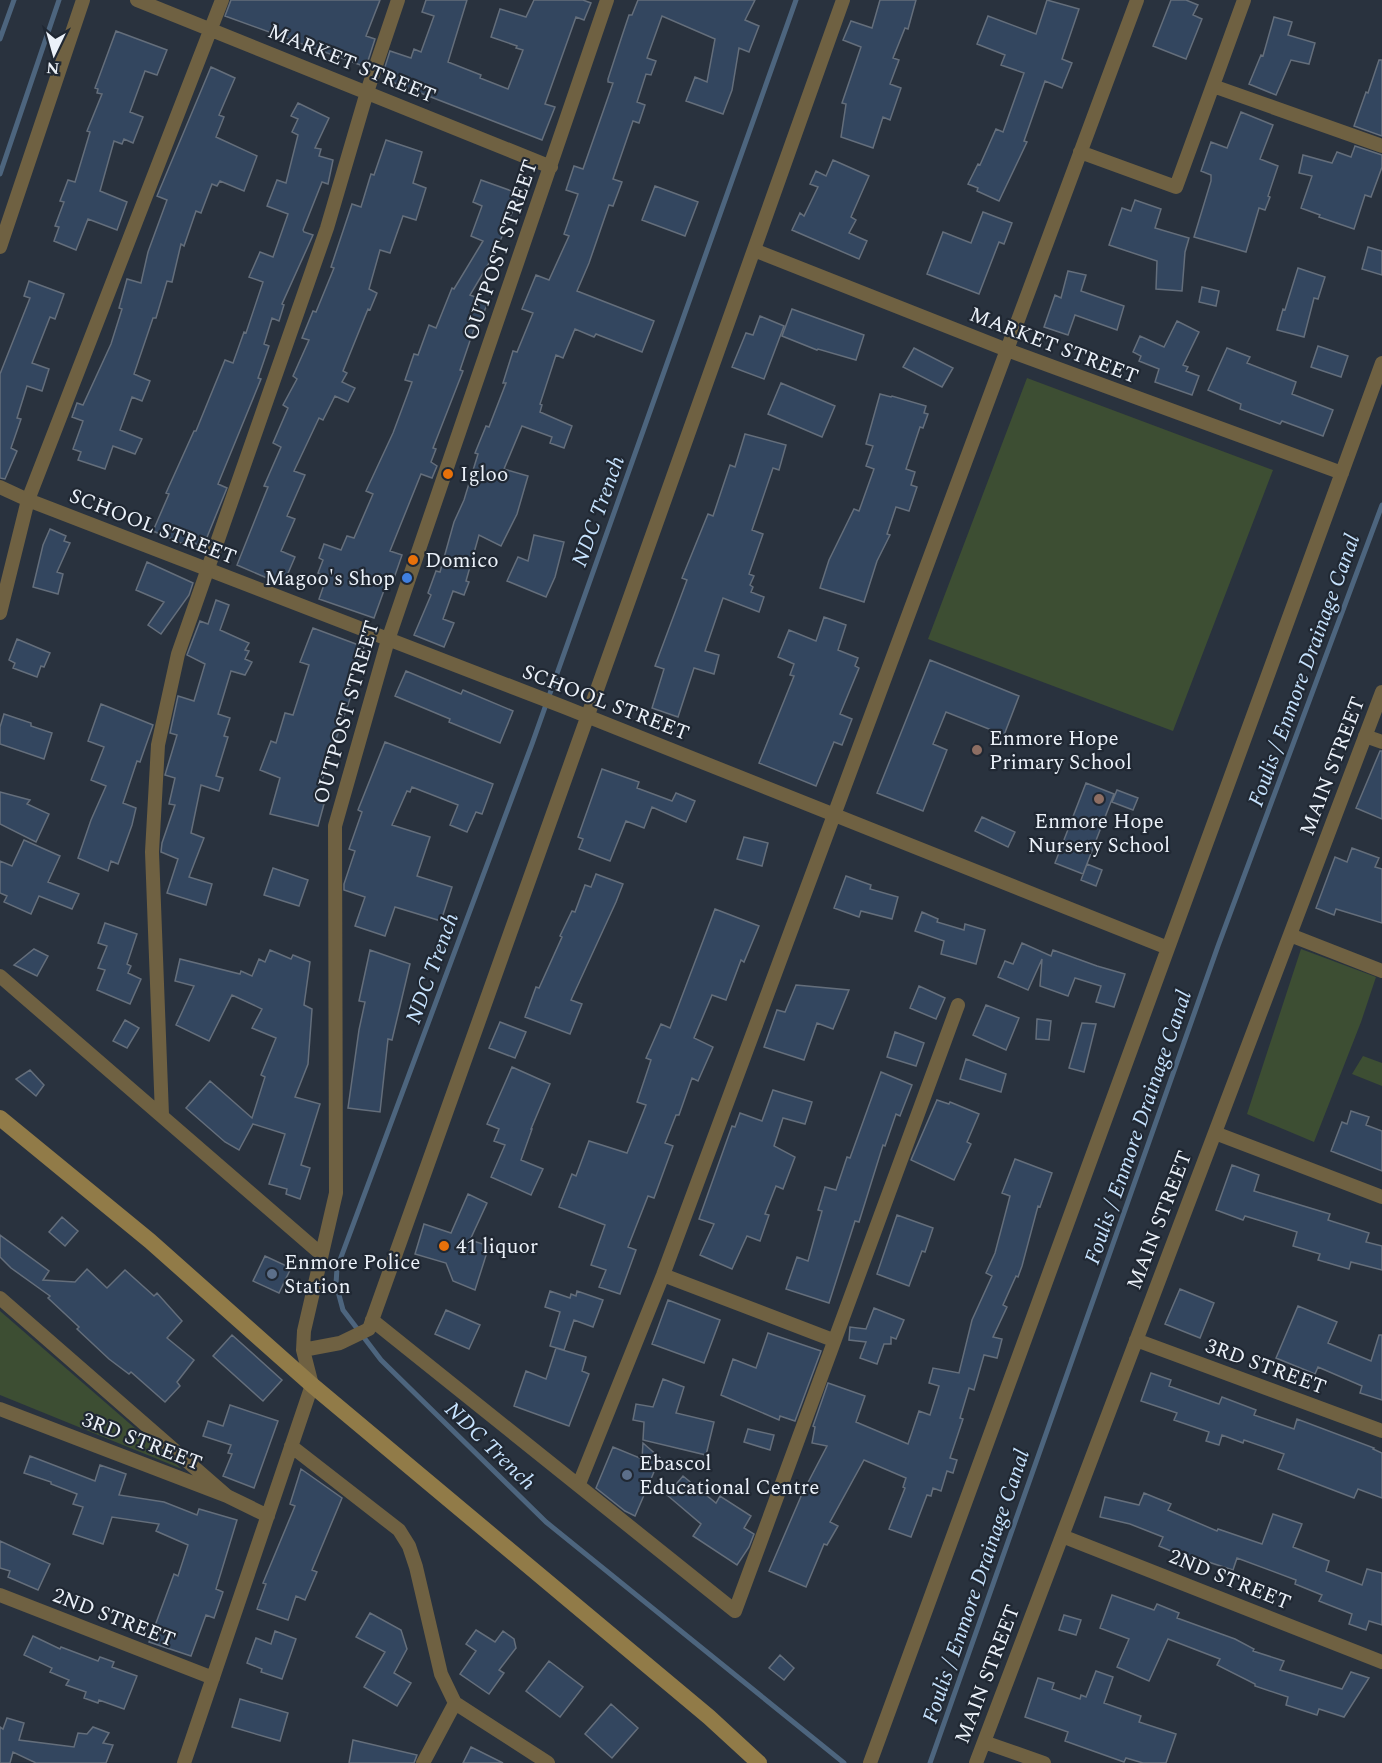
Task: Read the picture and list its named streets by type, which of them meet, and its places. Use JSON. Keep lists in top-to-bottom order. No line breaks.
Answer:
{"streets":{"street":["MARKET STREET","OUTPOST STREET","SCHOOL STREET","MAIN STREET","3RD STREET","2ND STREET"]},"crossings":[["MARKET STREET","OUTPOST STREET"],["OUTPOST STREET","SCHOOL STREET"],["MAIN STREET","3RD STREET"],["MAIN STREET","2ND STREET"]],"water":["NDC Trench","Foulis / Enmore Drainage Canal"],"places":["Igloo","Domico","Magoo's Shop","Enmore Hope Primary School","Enmore Hope Nursery School","41 liquor","Enmore Police Station","Ebascol Educational Centre"],"north":"bottom"}
